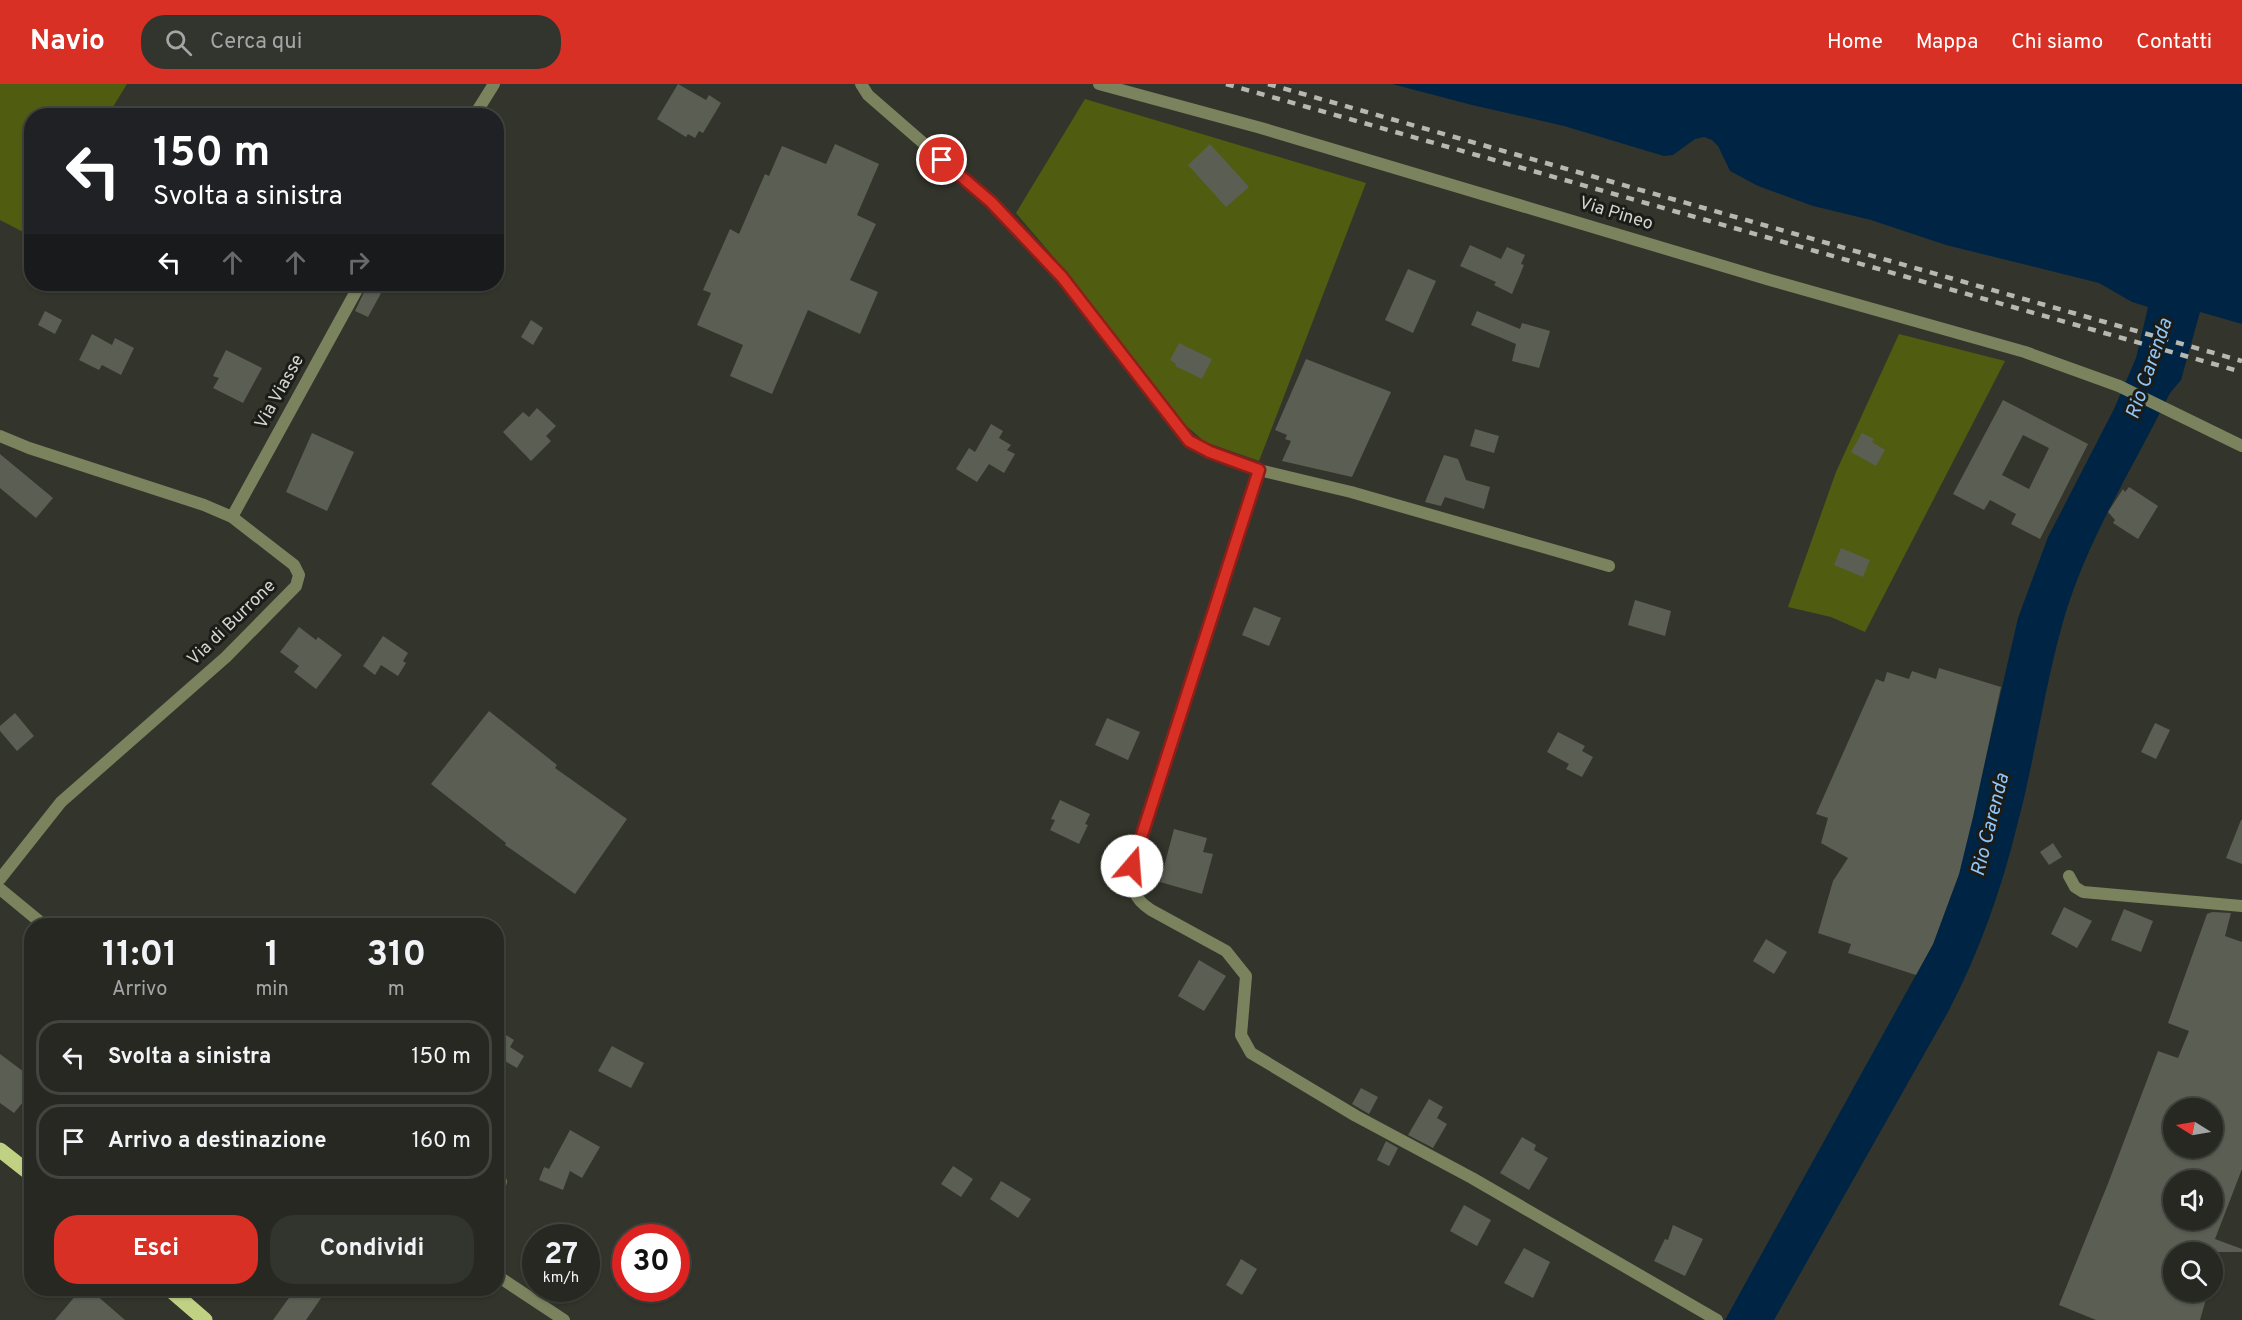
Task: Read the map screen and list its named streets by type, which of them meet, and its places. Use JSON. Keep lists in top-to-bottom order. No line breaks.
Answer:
{"streets":{"street":["Via Pineo","Via Viasse","Via di Burrone"]},"crossings":[["Via Viasse","Via di Burrone"]],"water":["Rio Carenda"],"north":"left","page":{"header":"Navio","search":"Cerca qui","nav":["Home","Mappa","Chi siamo","Contatti"],"turn":["150 m","Svolta a sinistra"],"eta":["11:01","Arrivo","1","min","310","m"],"list":[{"name":"Svolta a sinistra","value":"150 m"},{"name":"Arrivo a destinazione","value":"160 m"}],"buttons":["Esci","Condividi"],"speed":"27 km/h","limit":"30"}}
